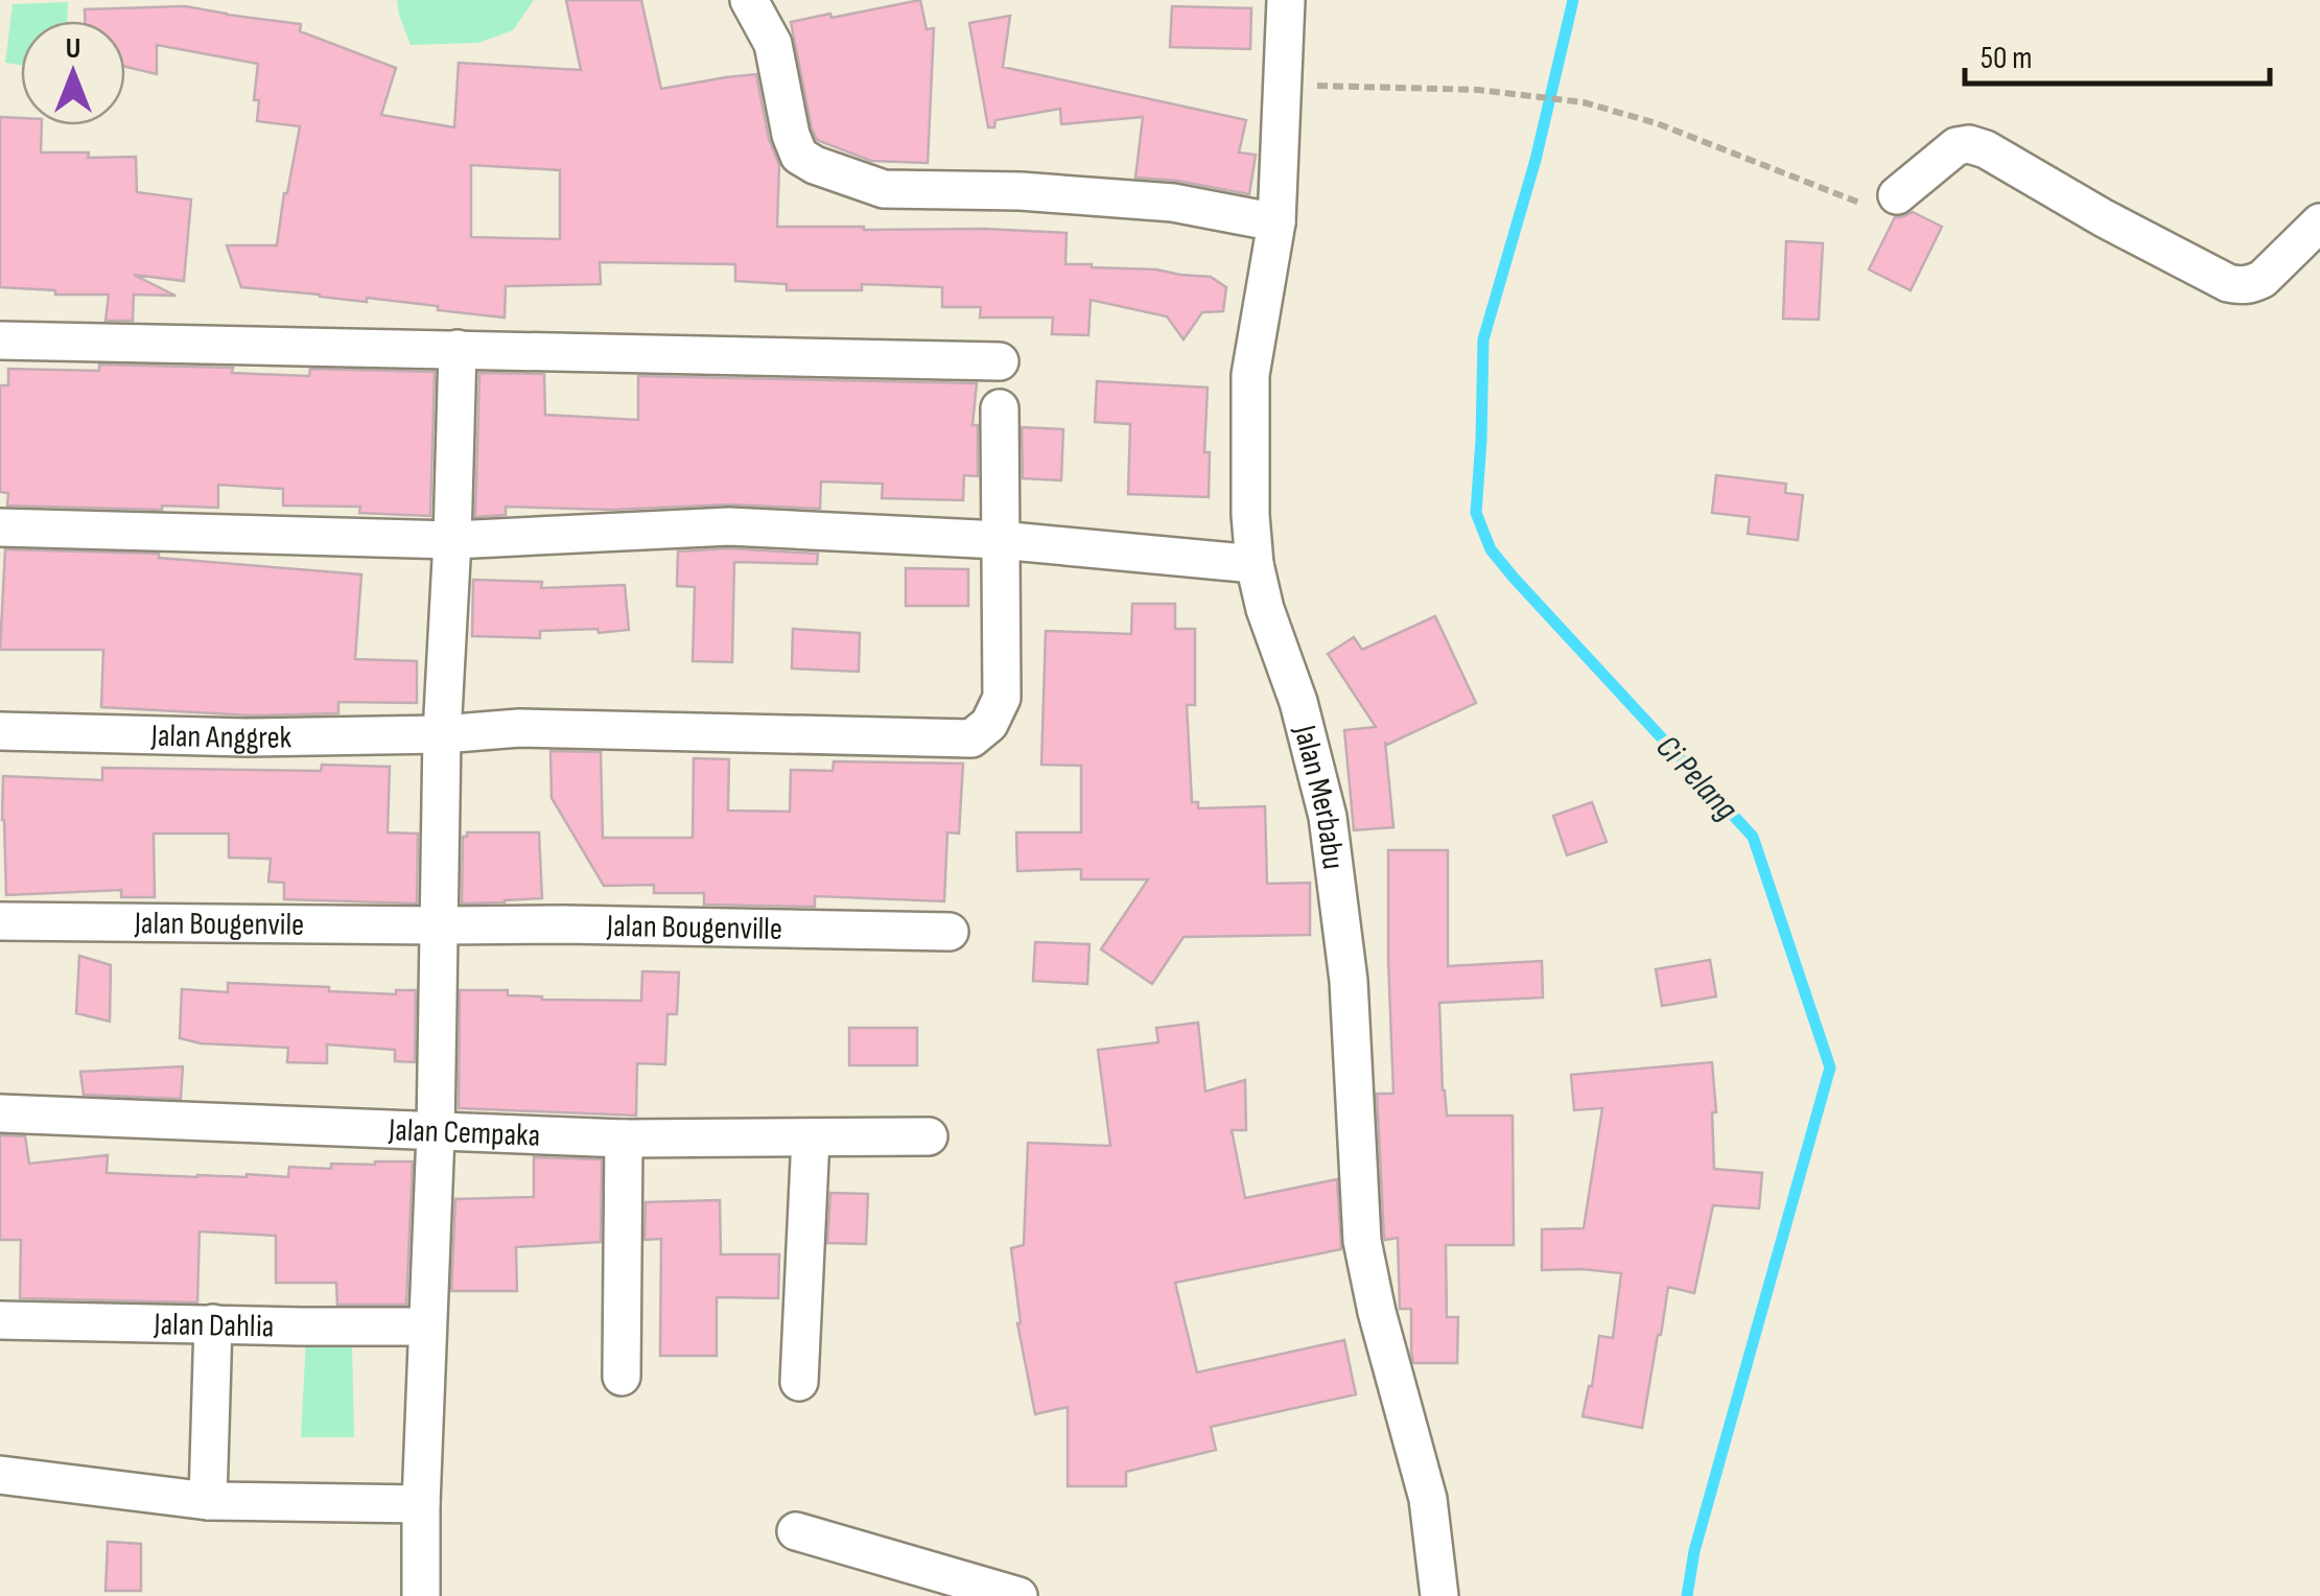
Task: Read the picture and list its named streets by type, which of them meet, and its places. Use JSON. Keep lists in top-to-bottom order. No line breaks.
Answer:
{"streets":{"street":["Jalan Anggrek","Jalan Merbabu","Jalan Bougenvile","Jalan Bougenville","Jalan Cempaka","Jalan Dahlia"]},"crossings":[["Jalan Bougenvile","Jalan Bougenville"]],"water":["Ci Pelang"],"scale_bar":"50 m","north":"top"}
